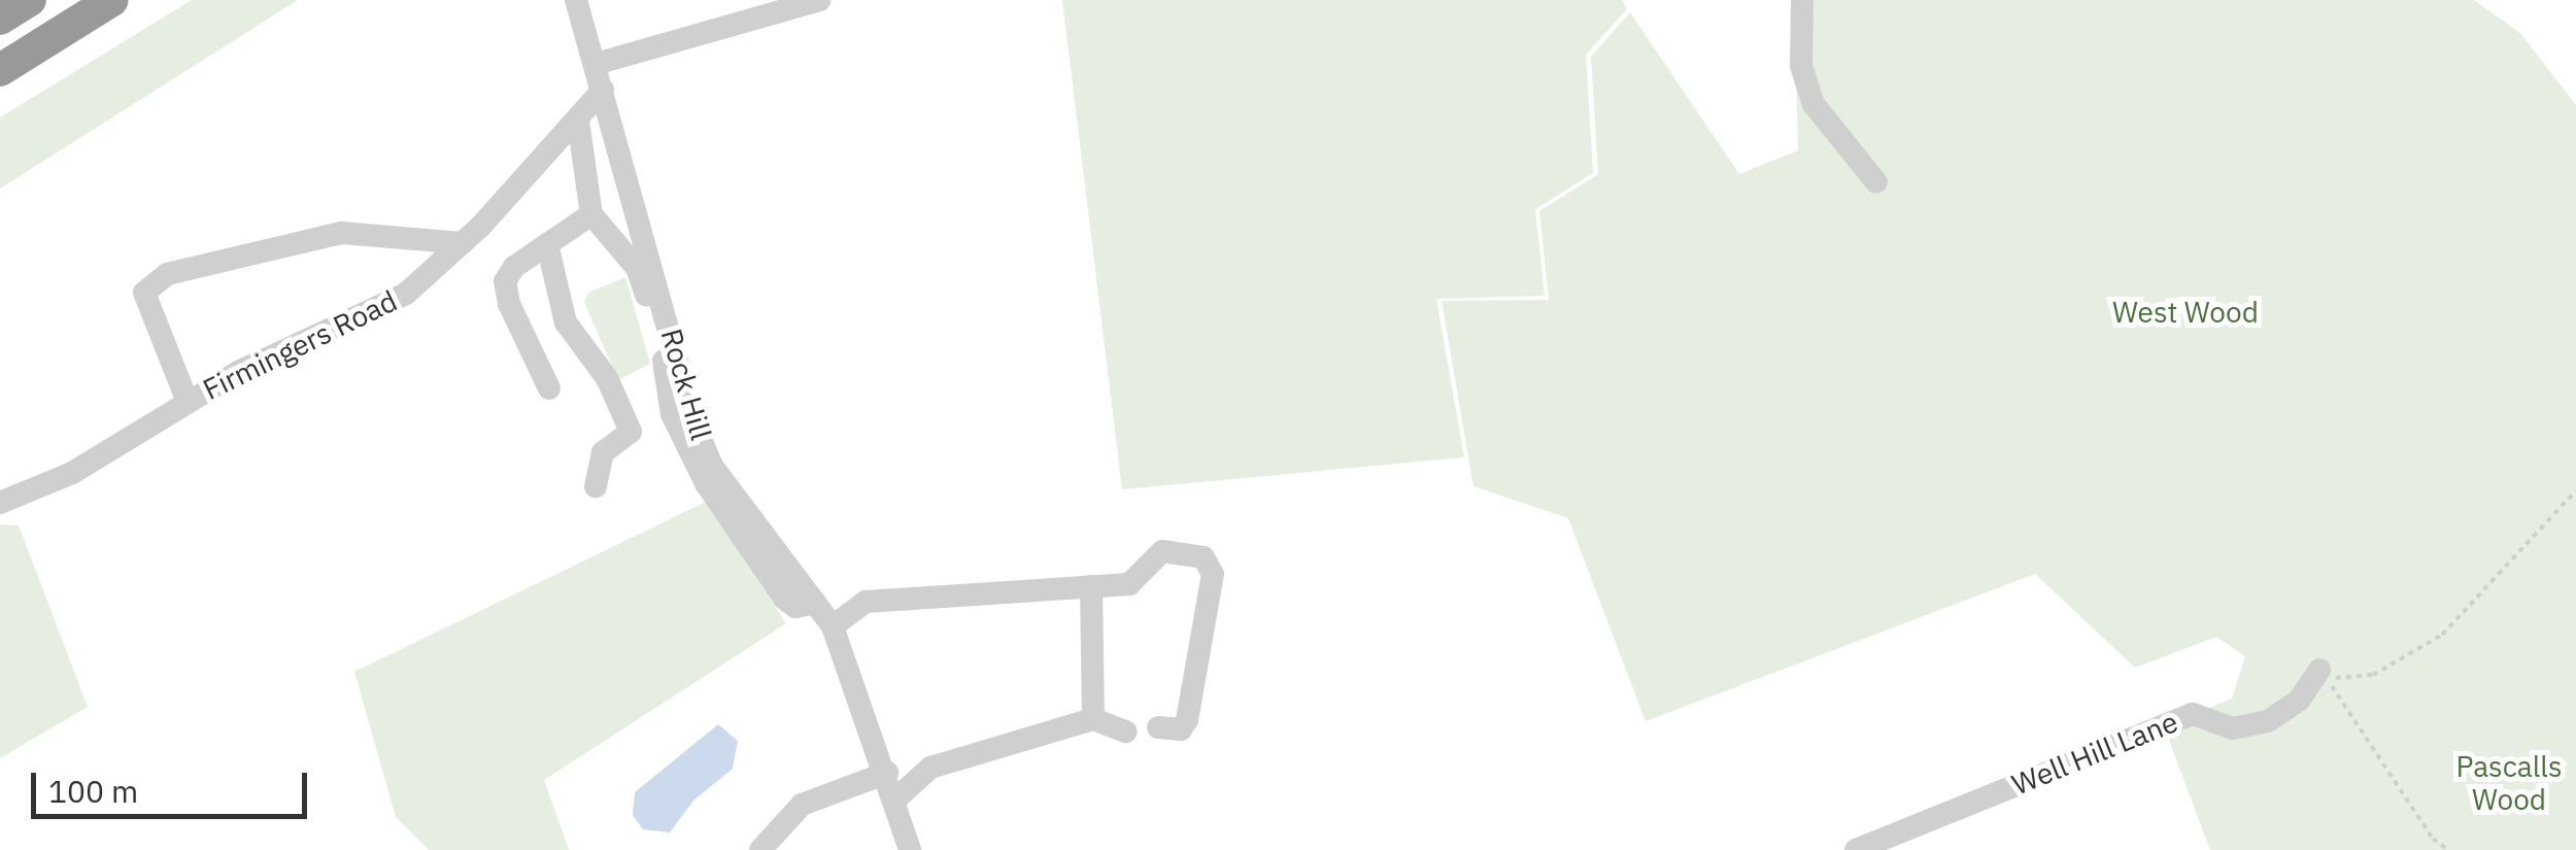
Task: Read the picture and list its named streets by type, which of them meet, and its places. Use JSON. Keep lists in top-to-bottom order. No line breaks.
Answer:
{"streets":{"street":["Firmingers Road","Rock Hill","Well Hill Lane"]},"crossings":[["Firmingers Road","Rock Hill"]],"parks":["West Wood","Pascalls Wood"],"scale_bar":"100 m"}
